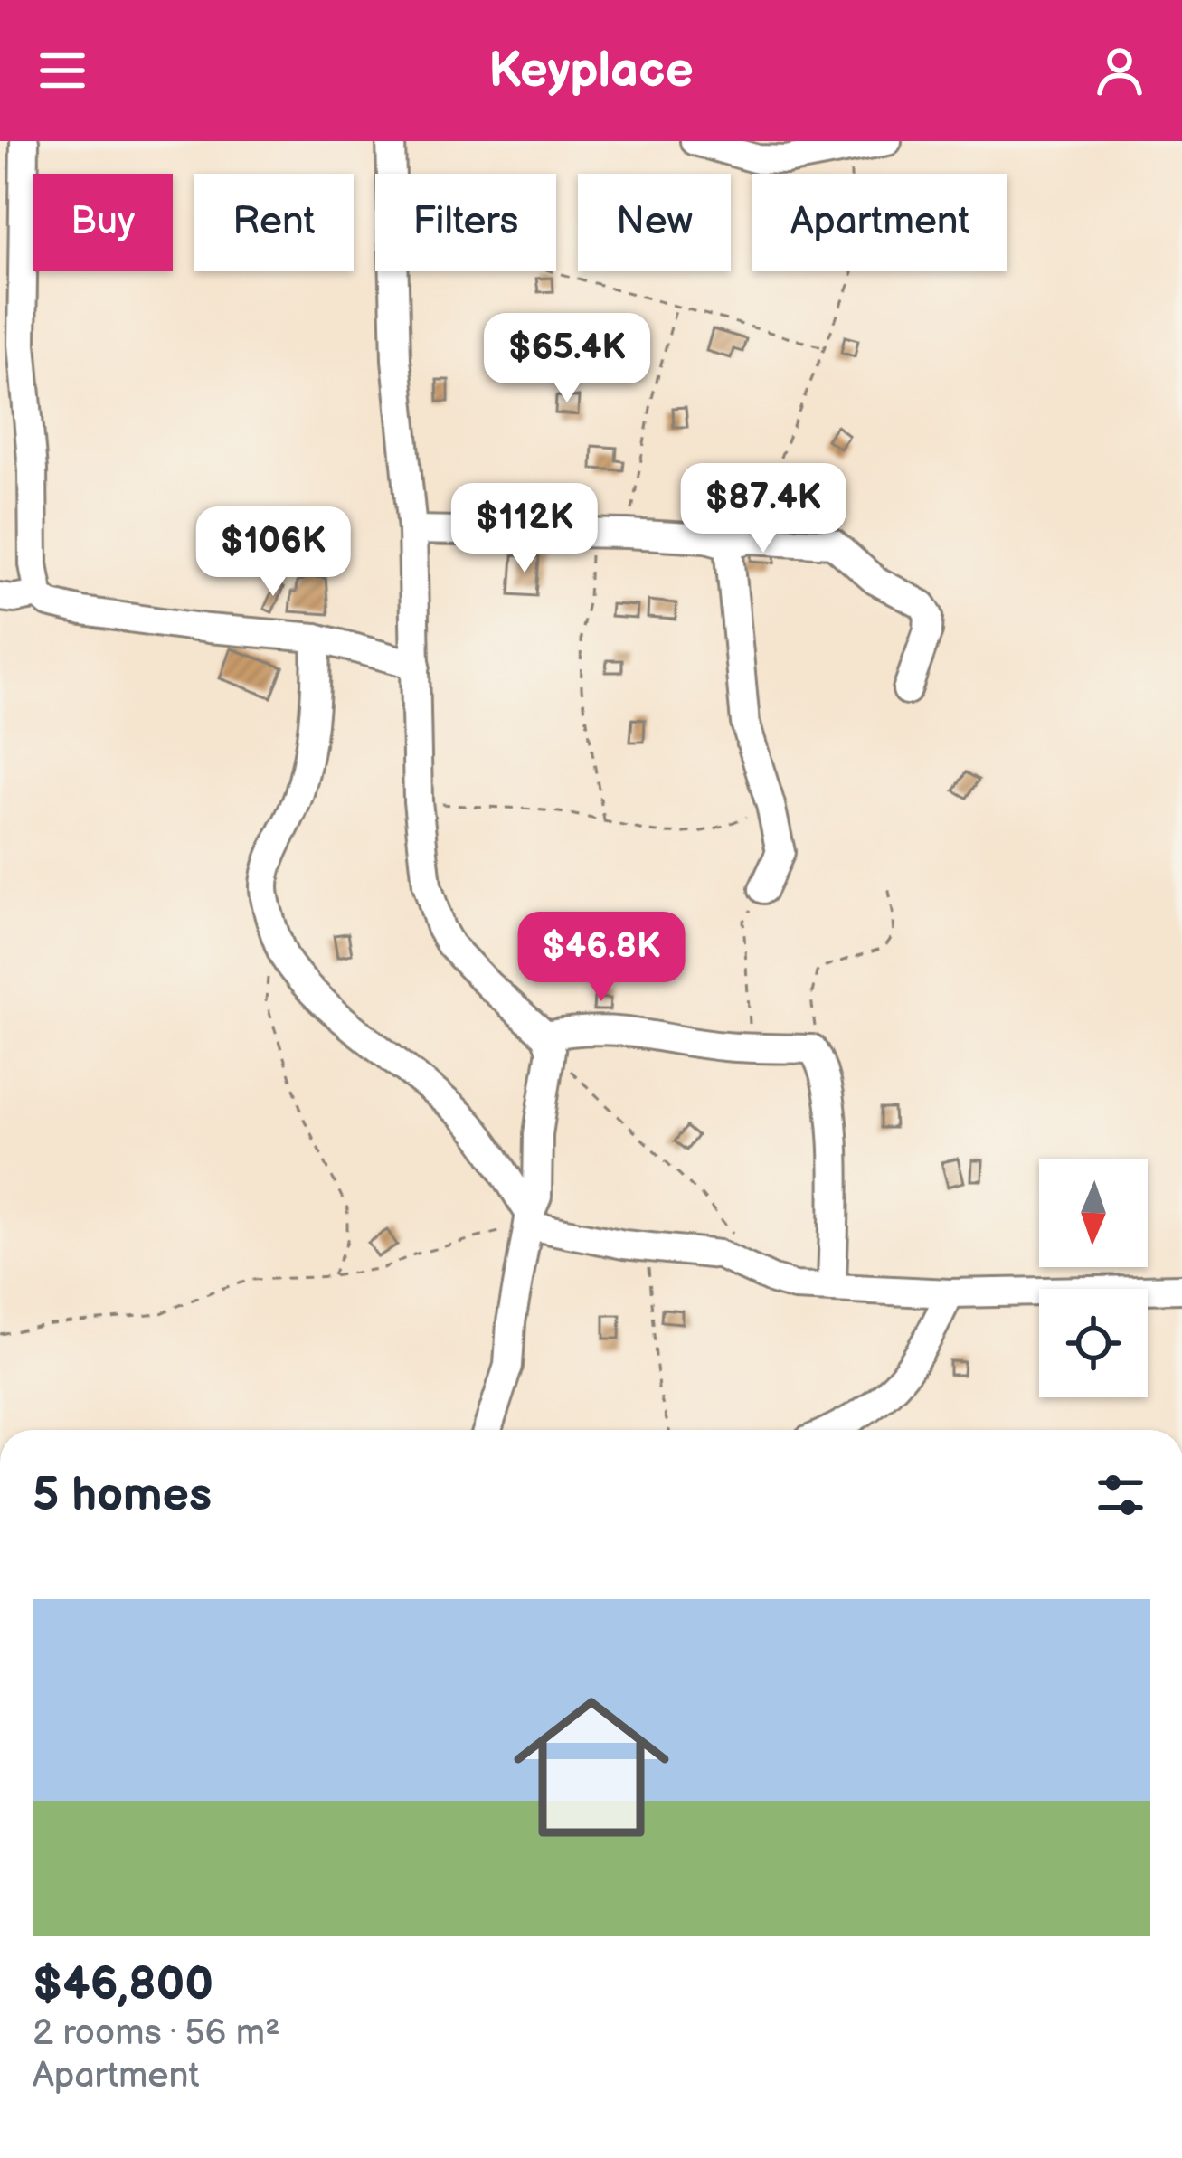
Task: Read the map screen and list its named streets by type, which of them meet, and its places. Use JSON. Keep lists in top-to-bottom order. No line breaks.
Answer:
{"north":"bottom","page":{"header":"Keyplace","chip":["Buy","Rent","Filters","New","Apartment"],"price":["$65.4K","$87.4K","$112K","$106K","$46.8K"],"heading":"5 homes","list":[{"name":"$46,800","note":"2 rooms · 56 m² · Apartment"}]}}
